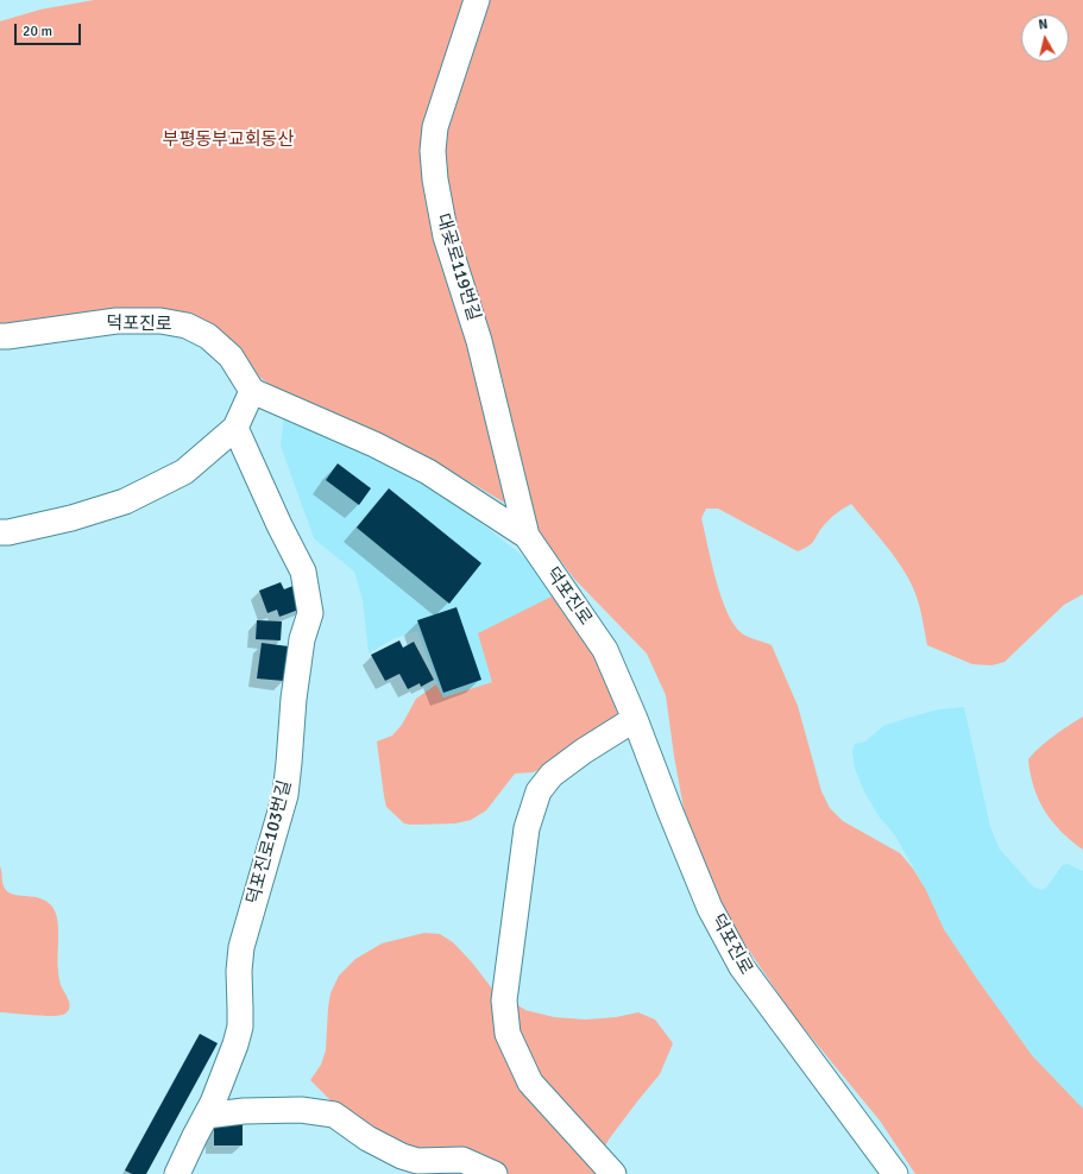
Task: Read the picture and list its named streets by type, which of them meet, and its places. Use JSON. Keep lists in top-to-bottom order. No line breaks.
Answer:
{"streets":{"street":["대곶로119번길","덕포진로","덕포진로103번길"]},"crossings":[["대곶로119번길","덕포진로"]],"parks":["부평동부교회동산"],"scale_bar":"20 m","north":"top"}
